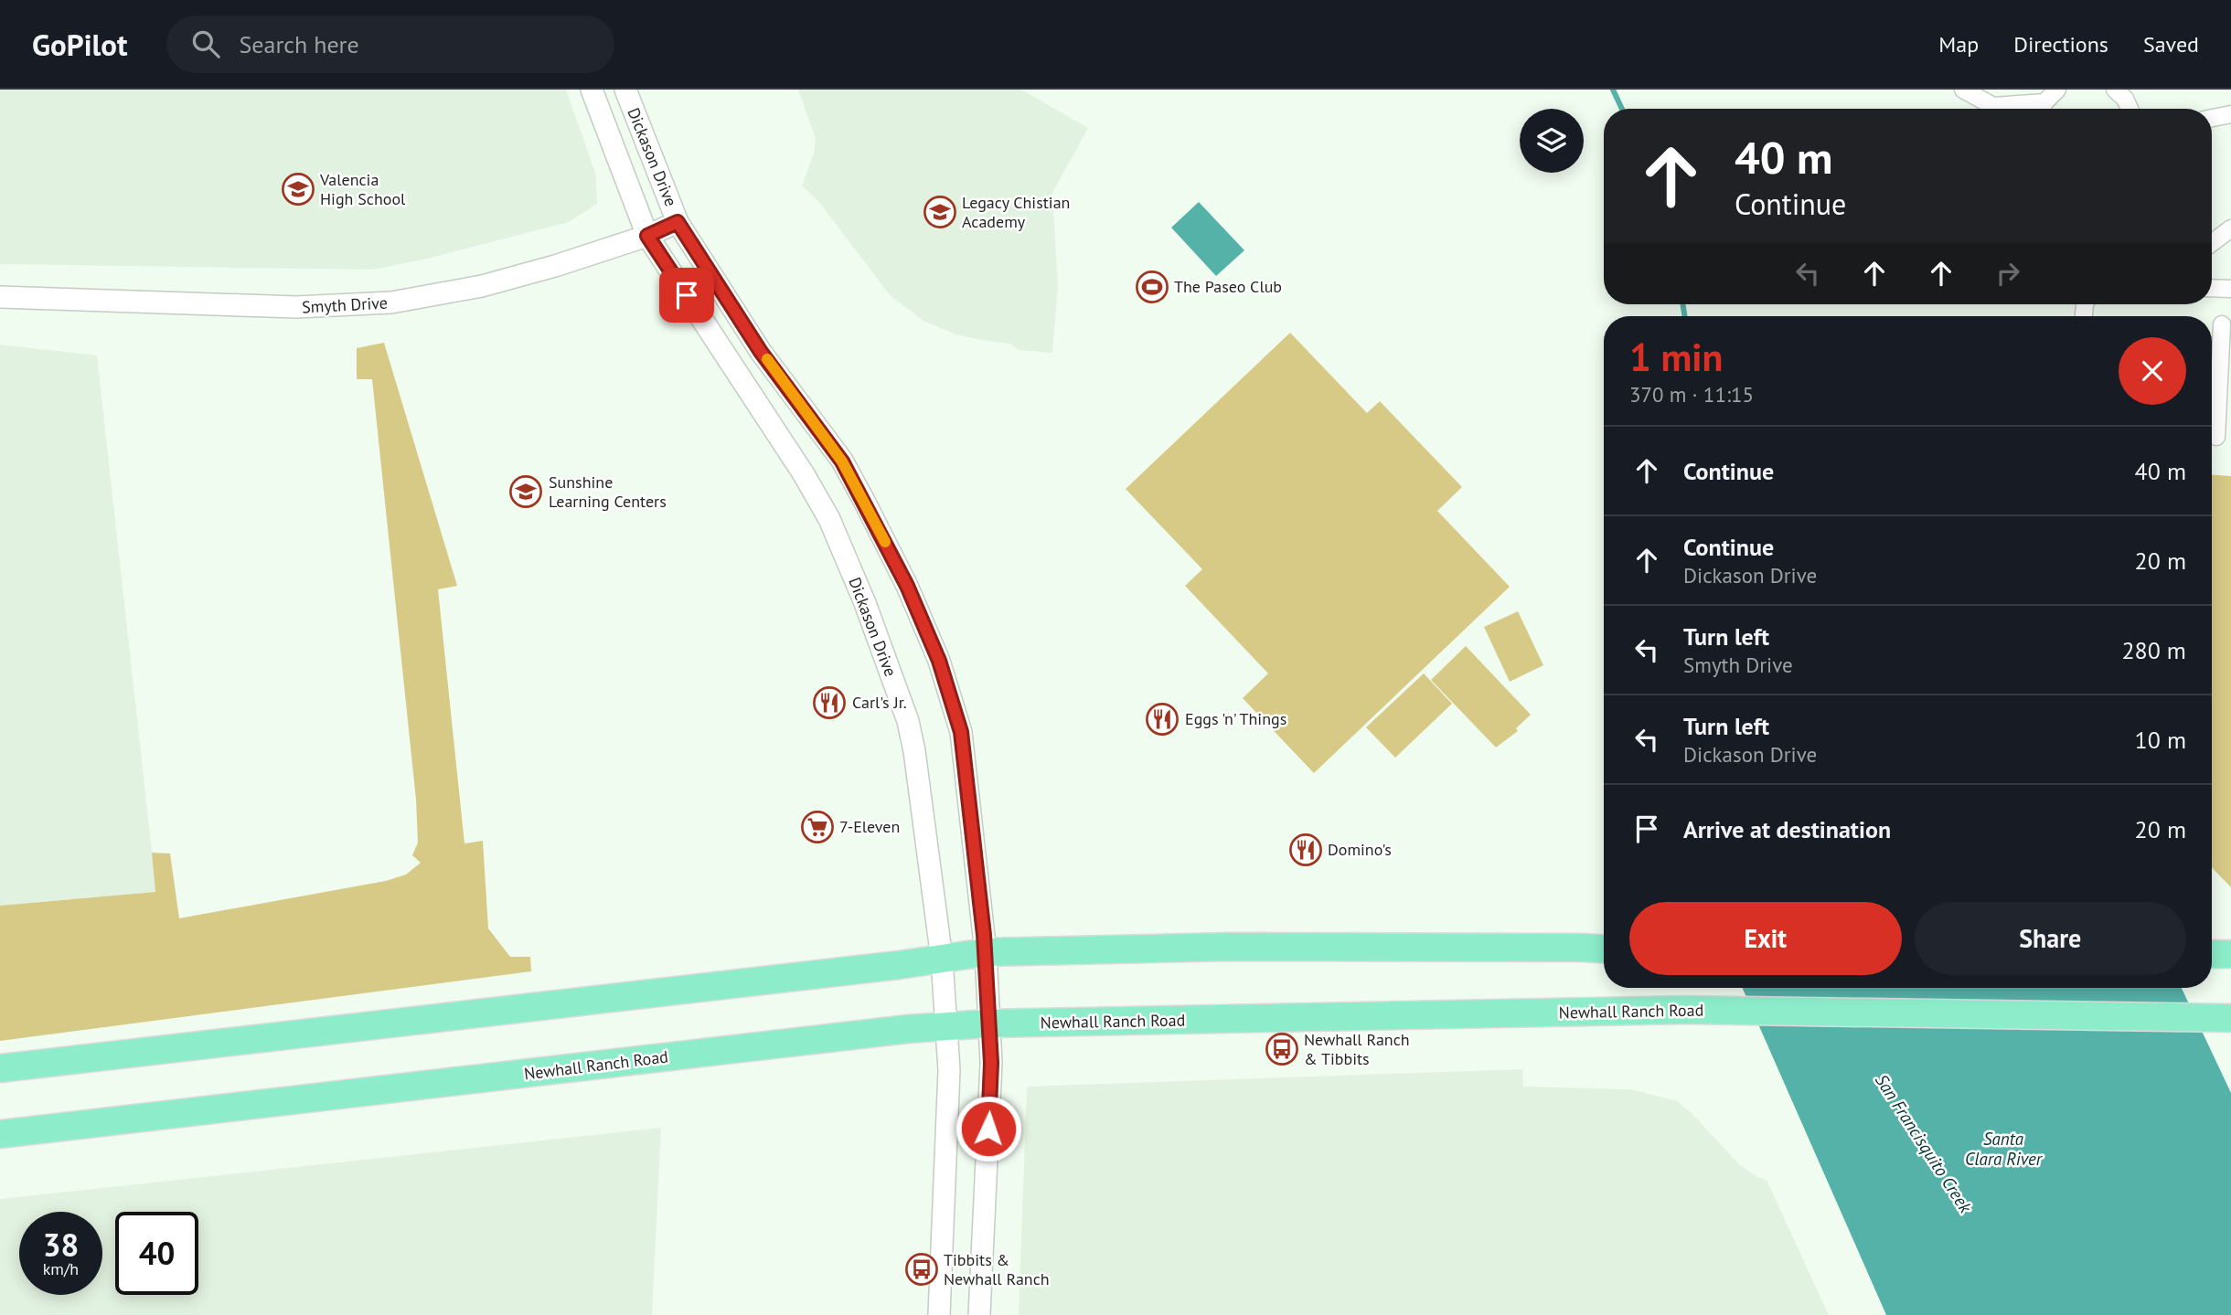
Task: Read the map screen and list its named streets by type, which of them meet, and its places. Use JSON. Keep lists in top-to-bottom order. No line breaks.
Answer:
{"streets":{"main road":["Newhall Ranch Road"],"street":["Dickason Drive","Smyth Drive"]},"crossings":[["Dickason Drive","Smyth Drive"],["Dickason Drive","Newhall Ranch Road"]],"water":["Santa Clara River","San Francisquito Creek"],"places":{"school or university":["Valencia High School","Legacy Chistian Academy","Sunshine Learning Centers"],"sports":["The Paseo Club"],"restaurant":["Carl's Jr.","Eggs 'n' Things","Domino's"],"supermarket":["7-Eleven"],"bus stop":["Newhall Ranch & Tibbits","Tibbits & Newhall Ranch"]},"page":{"header":"GoPilot","search":"Search here","nav":["Map","Directions","Saved"],"turn":["40 m","Continue"],"heading":["1 min","370 m · 11:15"],"list":[{"name":"Continue","value":"40 m"},{"name":"Continue","note":"Dickason Drive","value":"20 m"},{"name":"Turn left","note":"Smyth Drive","value":"280 m"},{"name":"Turn left","note":"Dickason Drive","value":"10 m"},{"name":"Arrive at destination","value":"20 m"}],"buttons":["Exit","Share"],"speed":"38 km/h","limit":"40"}}
